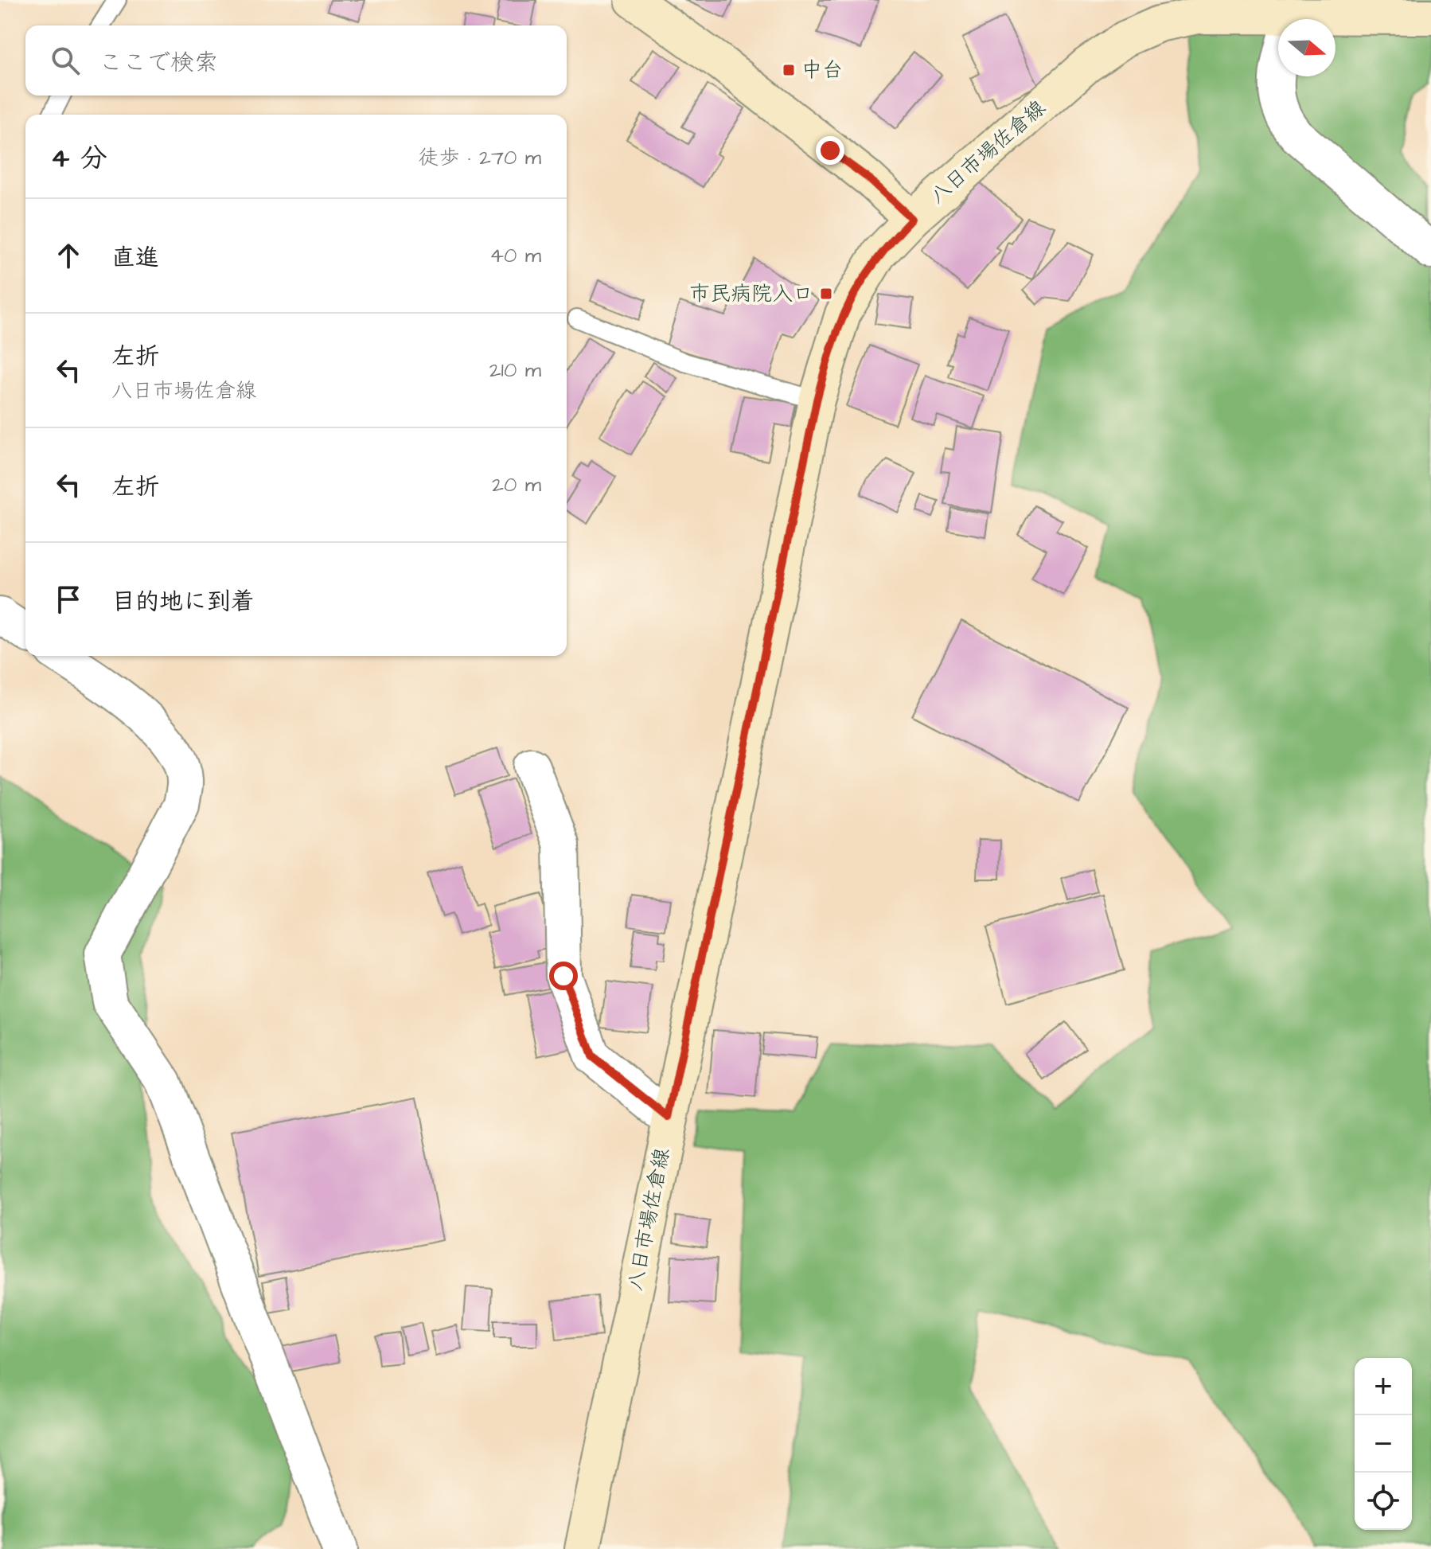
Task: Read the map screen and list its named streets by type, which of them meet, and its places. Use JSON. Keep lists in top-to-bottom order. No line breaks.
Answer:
{"streets":{"main road":["八日市場佐倉線"]},"places":{"transit":["中台","市民病院入ロ"]},"north":"right","page":{"search":"ここで検索","heading":["4 分","徒歩 · 270 m"],"list":[["直進","40 m"],["左折","八日市場佐倉線","210 m"],["左折","20 m"],"目的地に到着"],"map_buttons":["+","−"]}}
